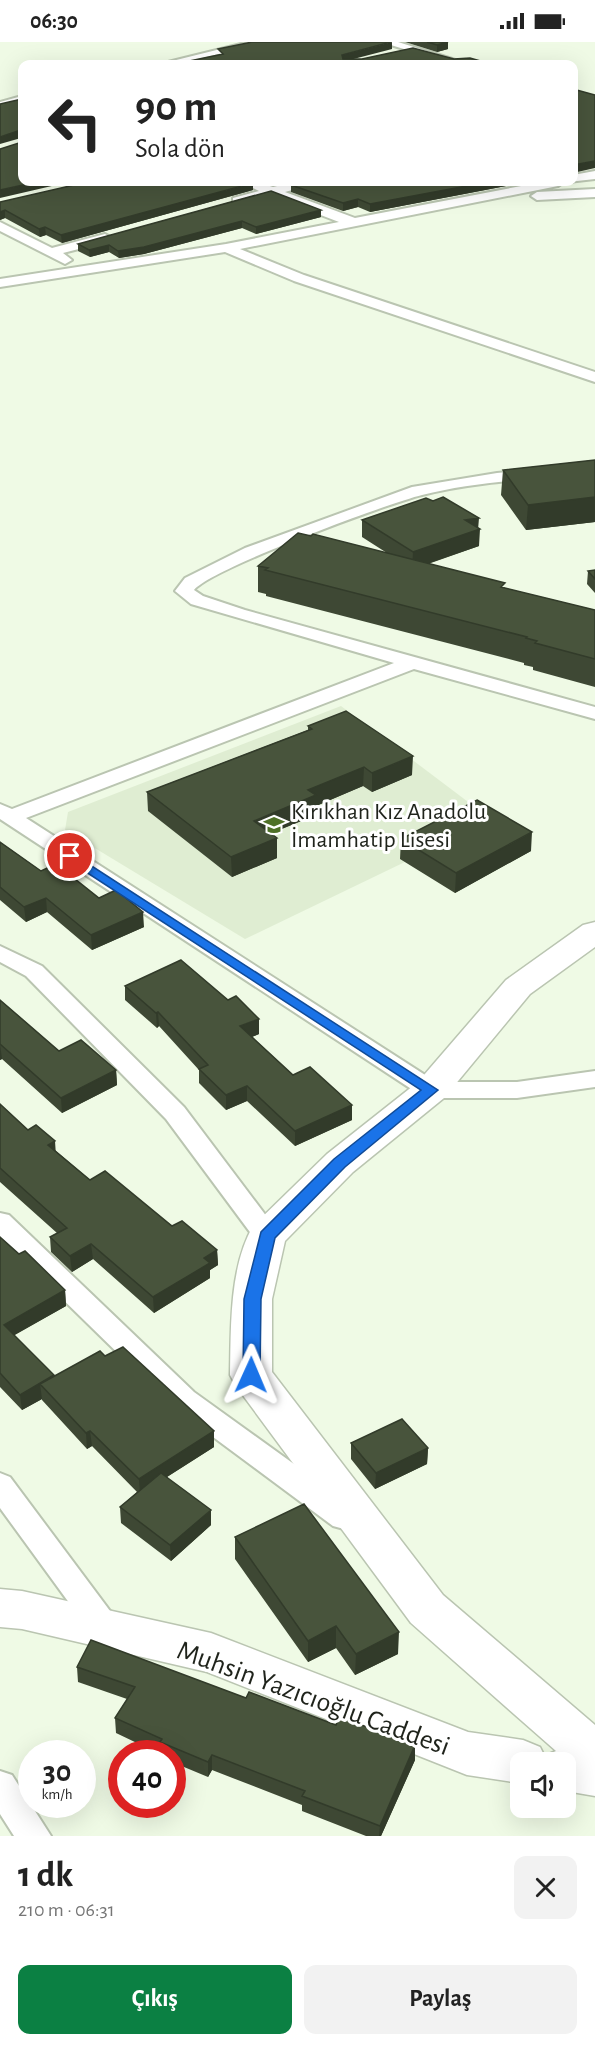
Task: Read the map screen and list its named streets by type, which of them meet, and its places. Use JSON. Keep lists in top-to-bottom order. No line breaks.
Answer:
{"streets":{"street":["Muhsin Yazıcıoğlu Caddesi"]},"places":{"school or university":["Kırıkhan Kız Anadolu İmamhatip Lisesi"]},"page":{"status":"06:30","turn":["90 m","Sola dön"],"speed":"30 km/h","limit":"40","heading":["1 dk","210 m · 06:31"],"buttons":["Çıkış","Paylaş"]}}
